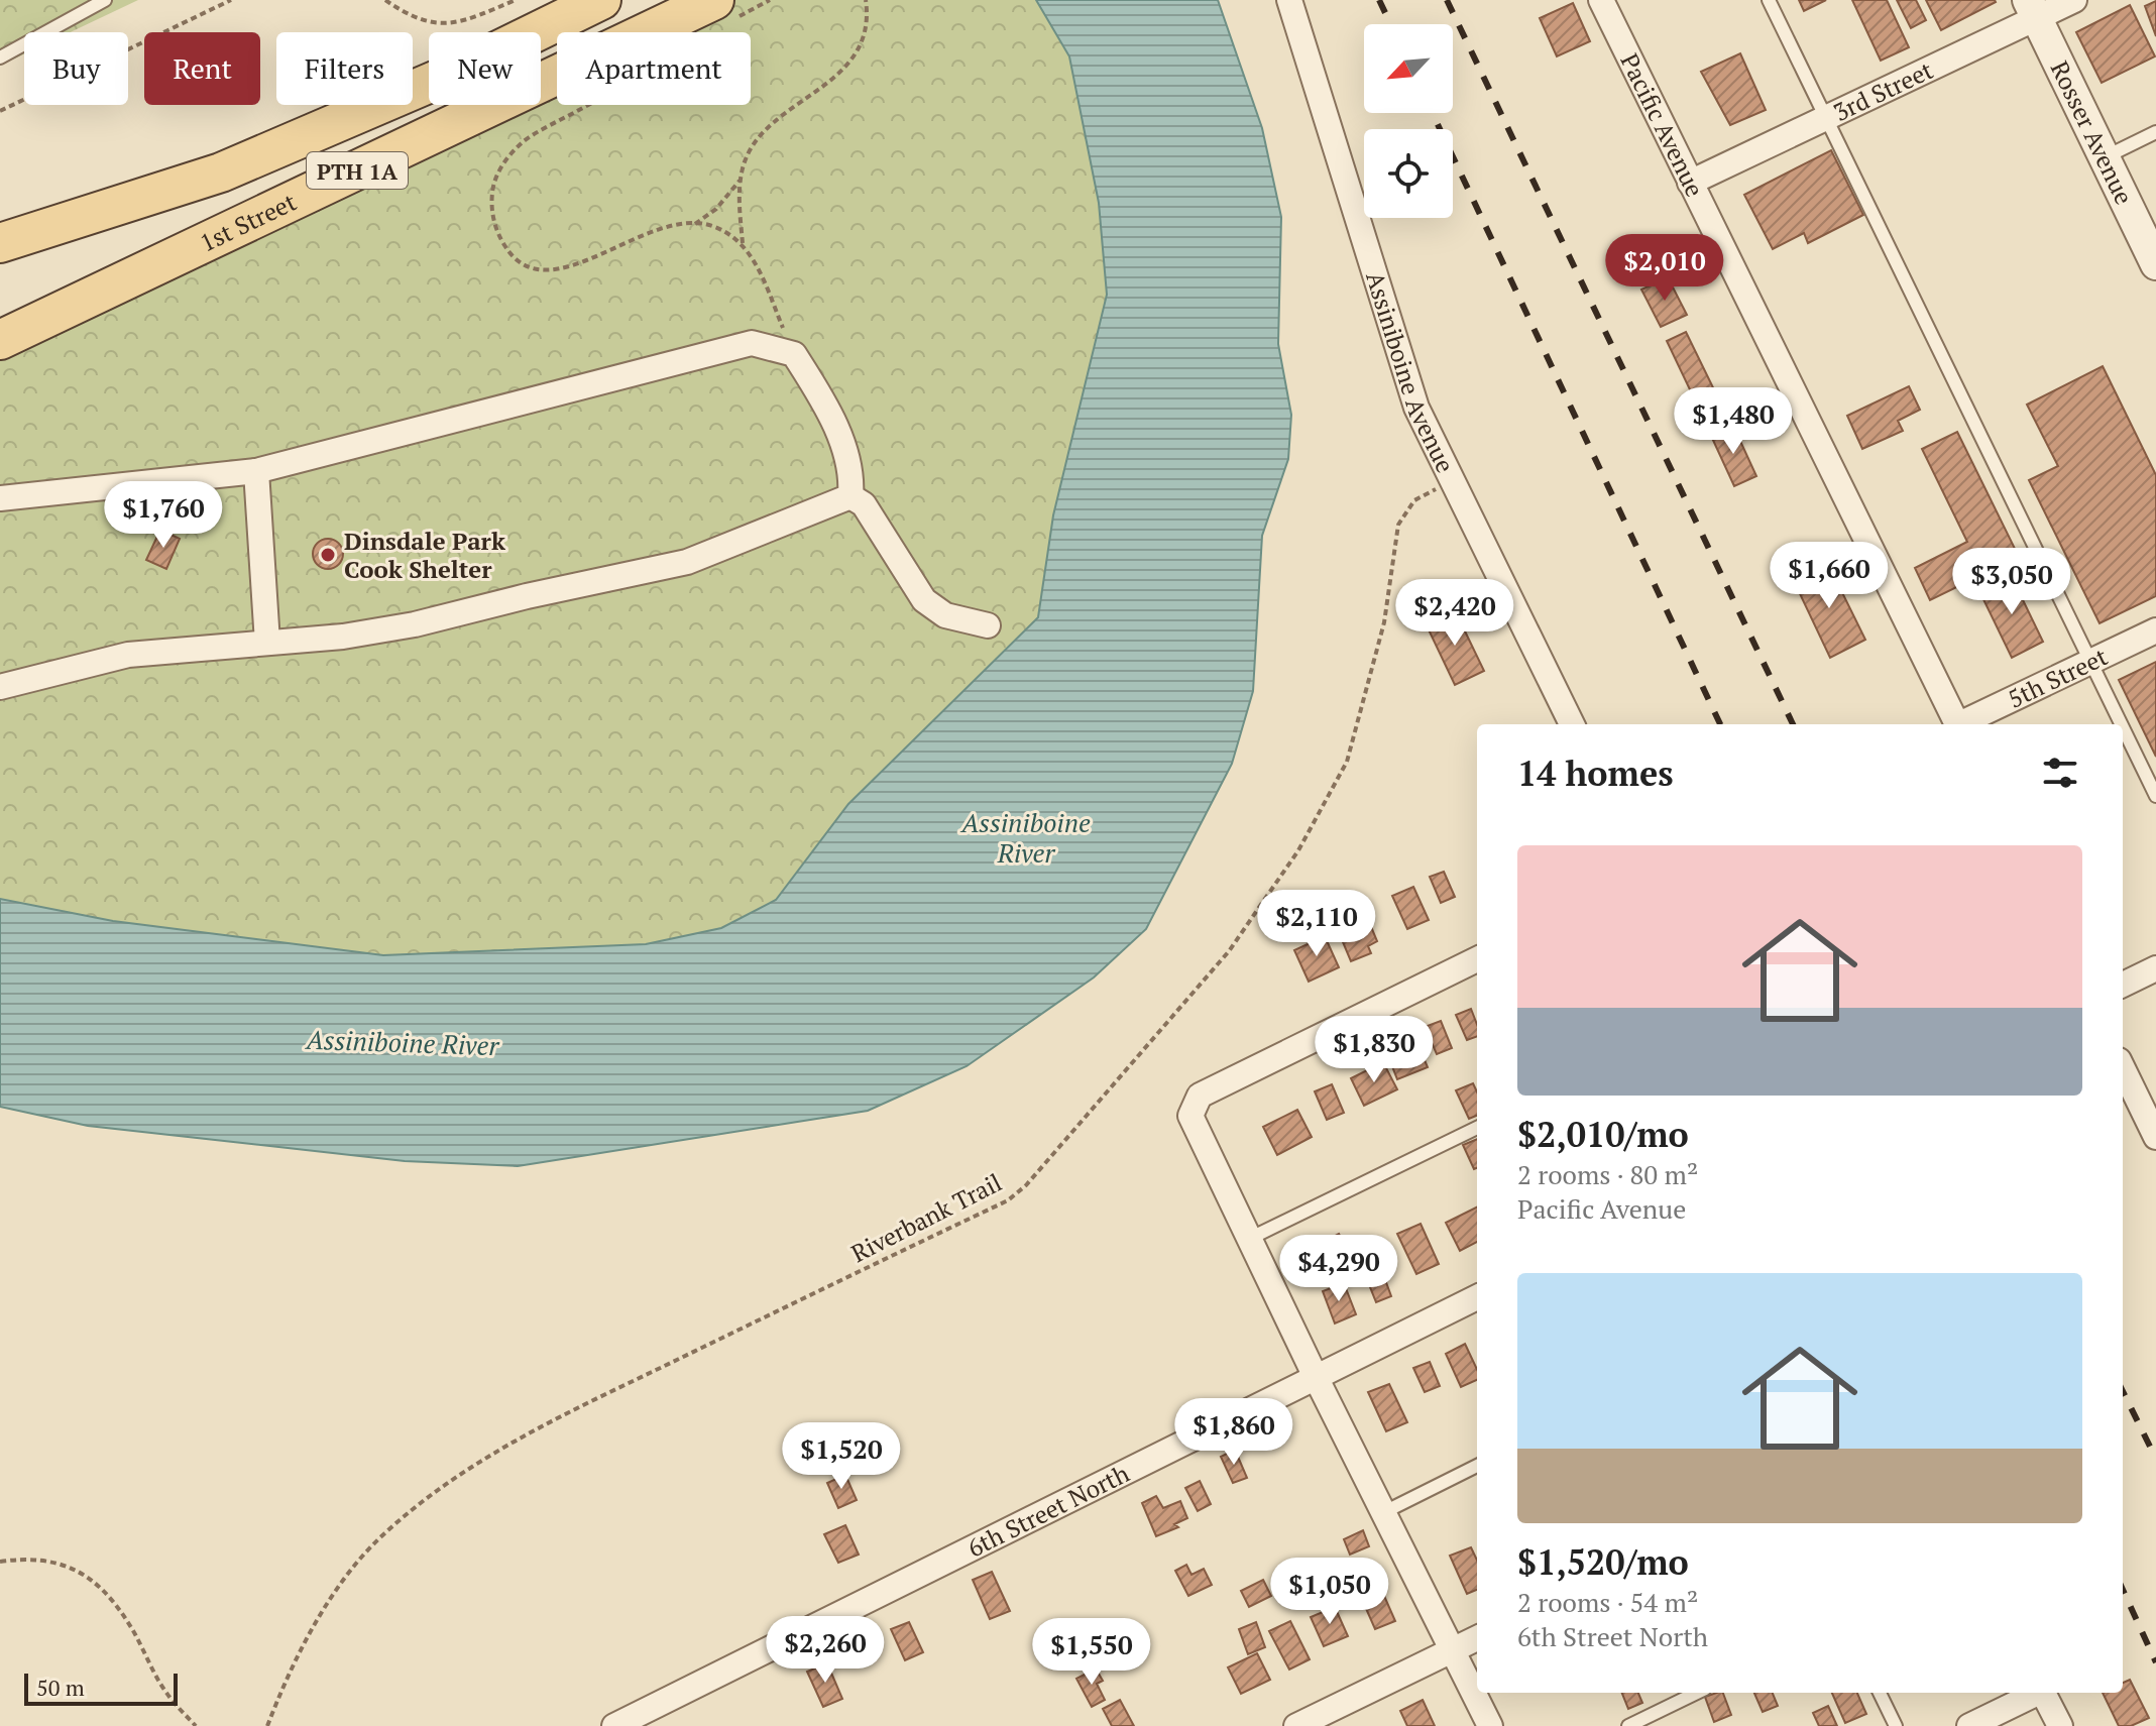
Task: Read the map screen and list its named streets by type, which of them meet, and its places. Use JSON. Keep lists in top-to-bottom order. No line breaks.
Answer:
{"streets":{"main road":["PTH 1A","1st Street"],"street":["3rd Street","Pacific Avenue","Rosser Avenue","Assiniboine Avenue","5th Street","6th Street North"],"path":["Riverbank Trail"]},"crossings":[["3rd Street","Pacific Avenue"],["3rd Street","Rosser Avenue"],["Assiniboine Avenue","Riverbank Trail"]],"water":["Assiniboine River"],"places":["Dinsdale Park Cook Shelter"],"scale_bar":"50 m","north":"bottom left","page":{"chip":["Buy","Rent","Filters","New","Apartment"],"price":["$2,010","$1,480","$1,760","$1,660","$3,050","$2,420","$2,110","$1,830","$4,290","$1,860","$1,520","$1,050","$2,260","$1,550"],"heading":"14 homes","list":[{"name":"$2,010/mo","note":"2 rooms · 80 m² · Pacific Avenue"},{"name":"$1,520/mo","note":"2 rooms · 54 m² · 6th Street North"}],"scale":"50 m"}}
